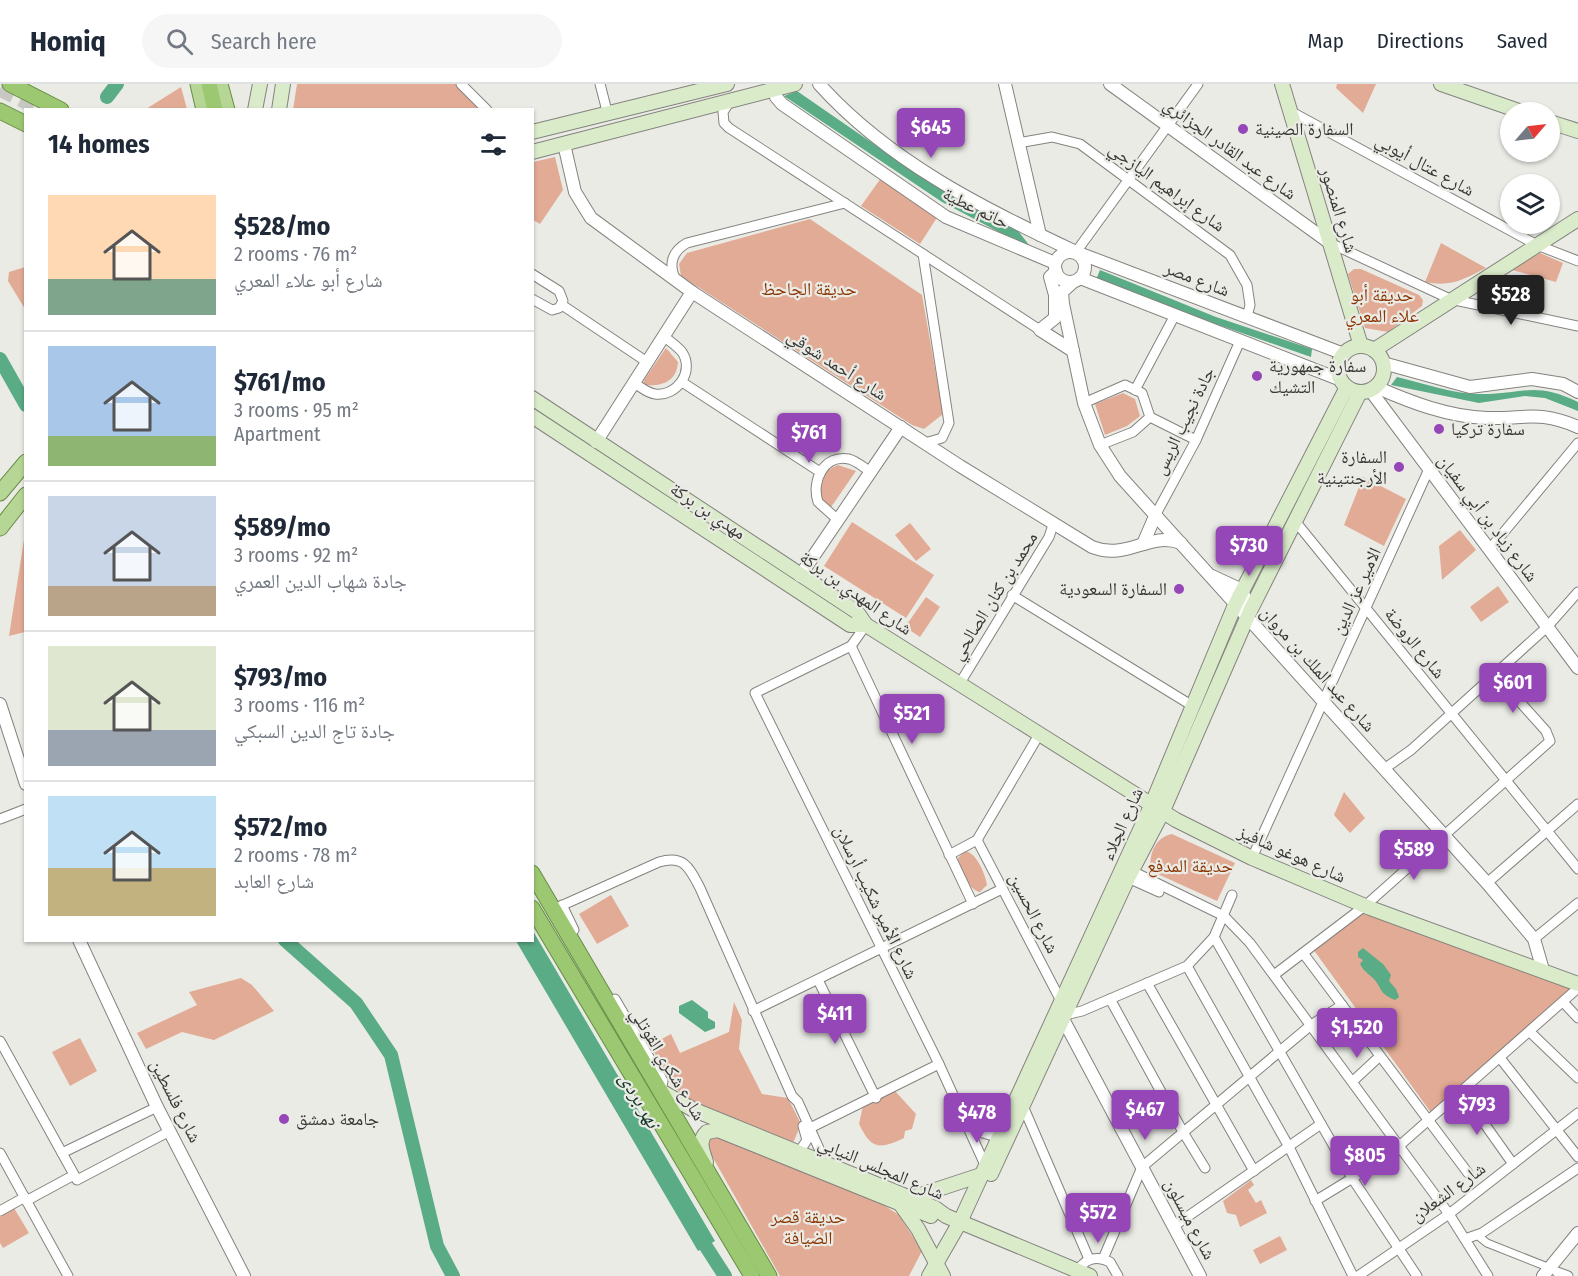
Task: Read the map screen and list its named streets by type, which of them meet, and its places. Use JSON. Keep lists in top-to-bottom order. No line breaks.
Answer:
{"streets":{"highway":["شارع شكري القوتلي"],"main road":["شارع المنصور","مهدي بن بركة","شارع المهدي بن بركة","شارع الجلاء","شارع هوغو شافيز","شارع المجلس النيابي"],"street":["شارع عبد القادر الجزائري","شارع عتال أيوبي","شارع إبراهيم اليازجي","حاتم عطية","شارع مصر","شارع أحمد شوقي","جادة نجيب الريس","شارع زياد بن أبي سفيان","الامير عز الدين","محمد بن كنان الصالحي","شارع الروضة","شارع عبد الملك بن مروان","شارع الأمير شكيب أرسلان","شارع الحسين","شارع فلسطين","شارع الشعلان","شارع ميسلون"]},"crossings":[["شارع عبد القادر الجزائري","شارع المنصور"],["شارع عتال أيوبي","شارع المنصور"],["شارع إبراهيم اليازجي","شارع مصر"],["حاتم عطية","شارع مصر"],["حاتم عطية","شارع عبد الملك بن مروان"],["شارع المنصور","شارع مصر"],["شارع المنصور","شارع زياد بن أبي سفيان"],["شارع المنصور","شارع الجلاء"],["شارع مصر","شارع زياد بن أبي سفيان"],["شارع مصر","شارع عبد الملك بن مروان"],["شارع مصر","شارع الجلاء"],["شارع أحمد شوقي","محمد بن كنان الصالحي"],["شارع أحمد شوقي","شارع عبد الملك بن مروان"],["جادة نجيب الريس","شارع عبد الملك بن مروان"],["مهدي بن بركة","شارع المهدي بن بركة"],["شارع زياد بن أبي سفيان","الامير عز الدين"],["شارع زياد بن أبي سفيان","شارع الجلاء"],["الامير عز الدين","شارع الروضة"],["الامير عز الدين","شارع عبد الملك بن مروان"],["الامير عز الدين","شارع هوغو شافيز"],["شارع المهدي بن بركة","محمد بن كنان الصالحي"],["شارع المهدي بن بركة","شارع الجلاء"],["شارع المهدي بن بركة","شارع هوغو شافيز"],["شارع الروضة","شارع الجلاء"],["شارع عبد الملك بن مروان","شارع الجلاء"],["شارع عبد الملك بن مروان","شارع هوغو شافيز"],["شارع الجلاء","شارع هوغو شافيز"],["شارع الجلاء","شارع الأمير شكيب أرسلان"],["شارع الجلاء","شارع الحسين"],["شارع الجلاء","شارع المجلس النيابي"],["شارع الجلاء","شارع ميسلون"],["شارع شكري القوتلي","شارع المجلس النيابي"]],"water":["نهر بردى"],"parks":["حديقة الجاحظ","حديقة أبو علاء المعري","حديقة المدفع","حديقة قصر الضيافة"],"places":["السفارة الصينية","سفارة جمهورية التشيك","سفارة تركيا","السفارة الأرجنتينية","السفارة السعودية","جامعة دمشق"],"north":"top right","page":{"header":"Homiq","search":"Search here","nav":["Map","Directions","Saved"],"price":["$645","$528","$761","$730","$601","$521","$589","$411","$1,520","$793","$467","$478","$805","$572"],"heading":"14 homes","list":[{"name":"$528/mo","note":"2 rooms · 76 m² · شارع أبو علاء المعري"},{"name":"$761/mo","note":"3 rooms · 95 m² · Apartment"},{"name":"$589/mo","note":"3 rooms · 92 m² · جادة شهاب الدين العمري"},{"name":"$793/mo","note":"3 rooms · 116 m² · جادة تاج الدين السبكي"},{"name":"$572/mo","note":"2 rooms · 78 m² · شارع العابد"}]}}
